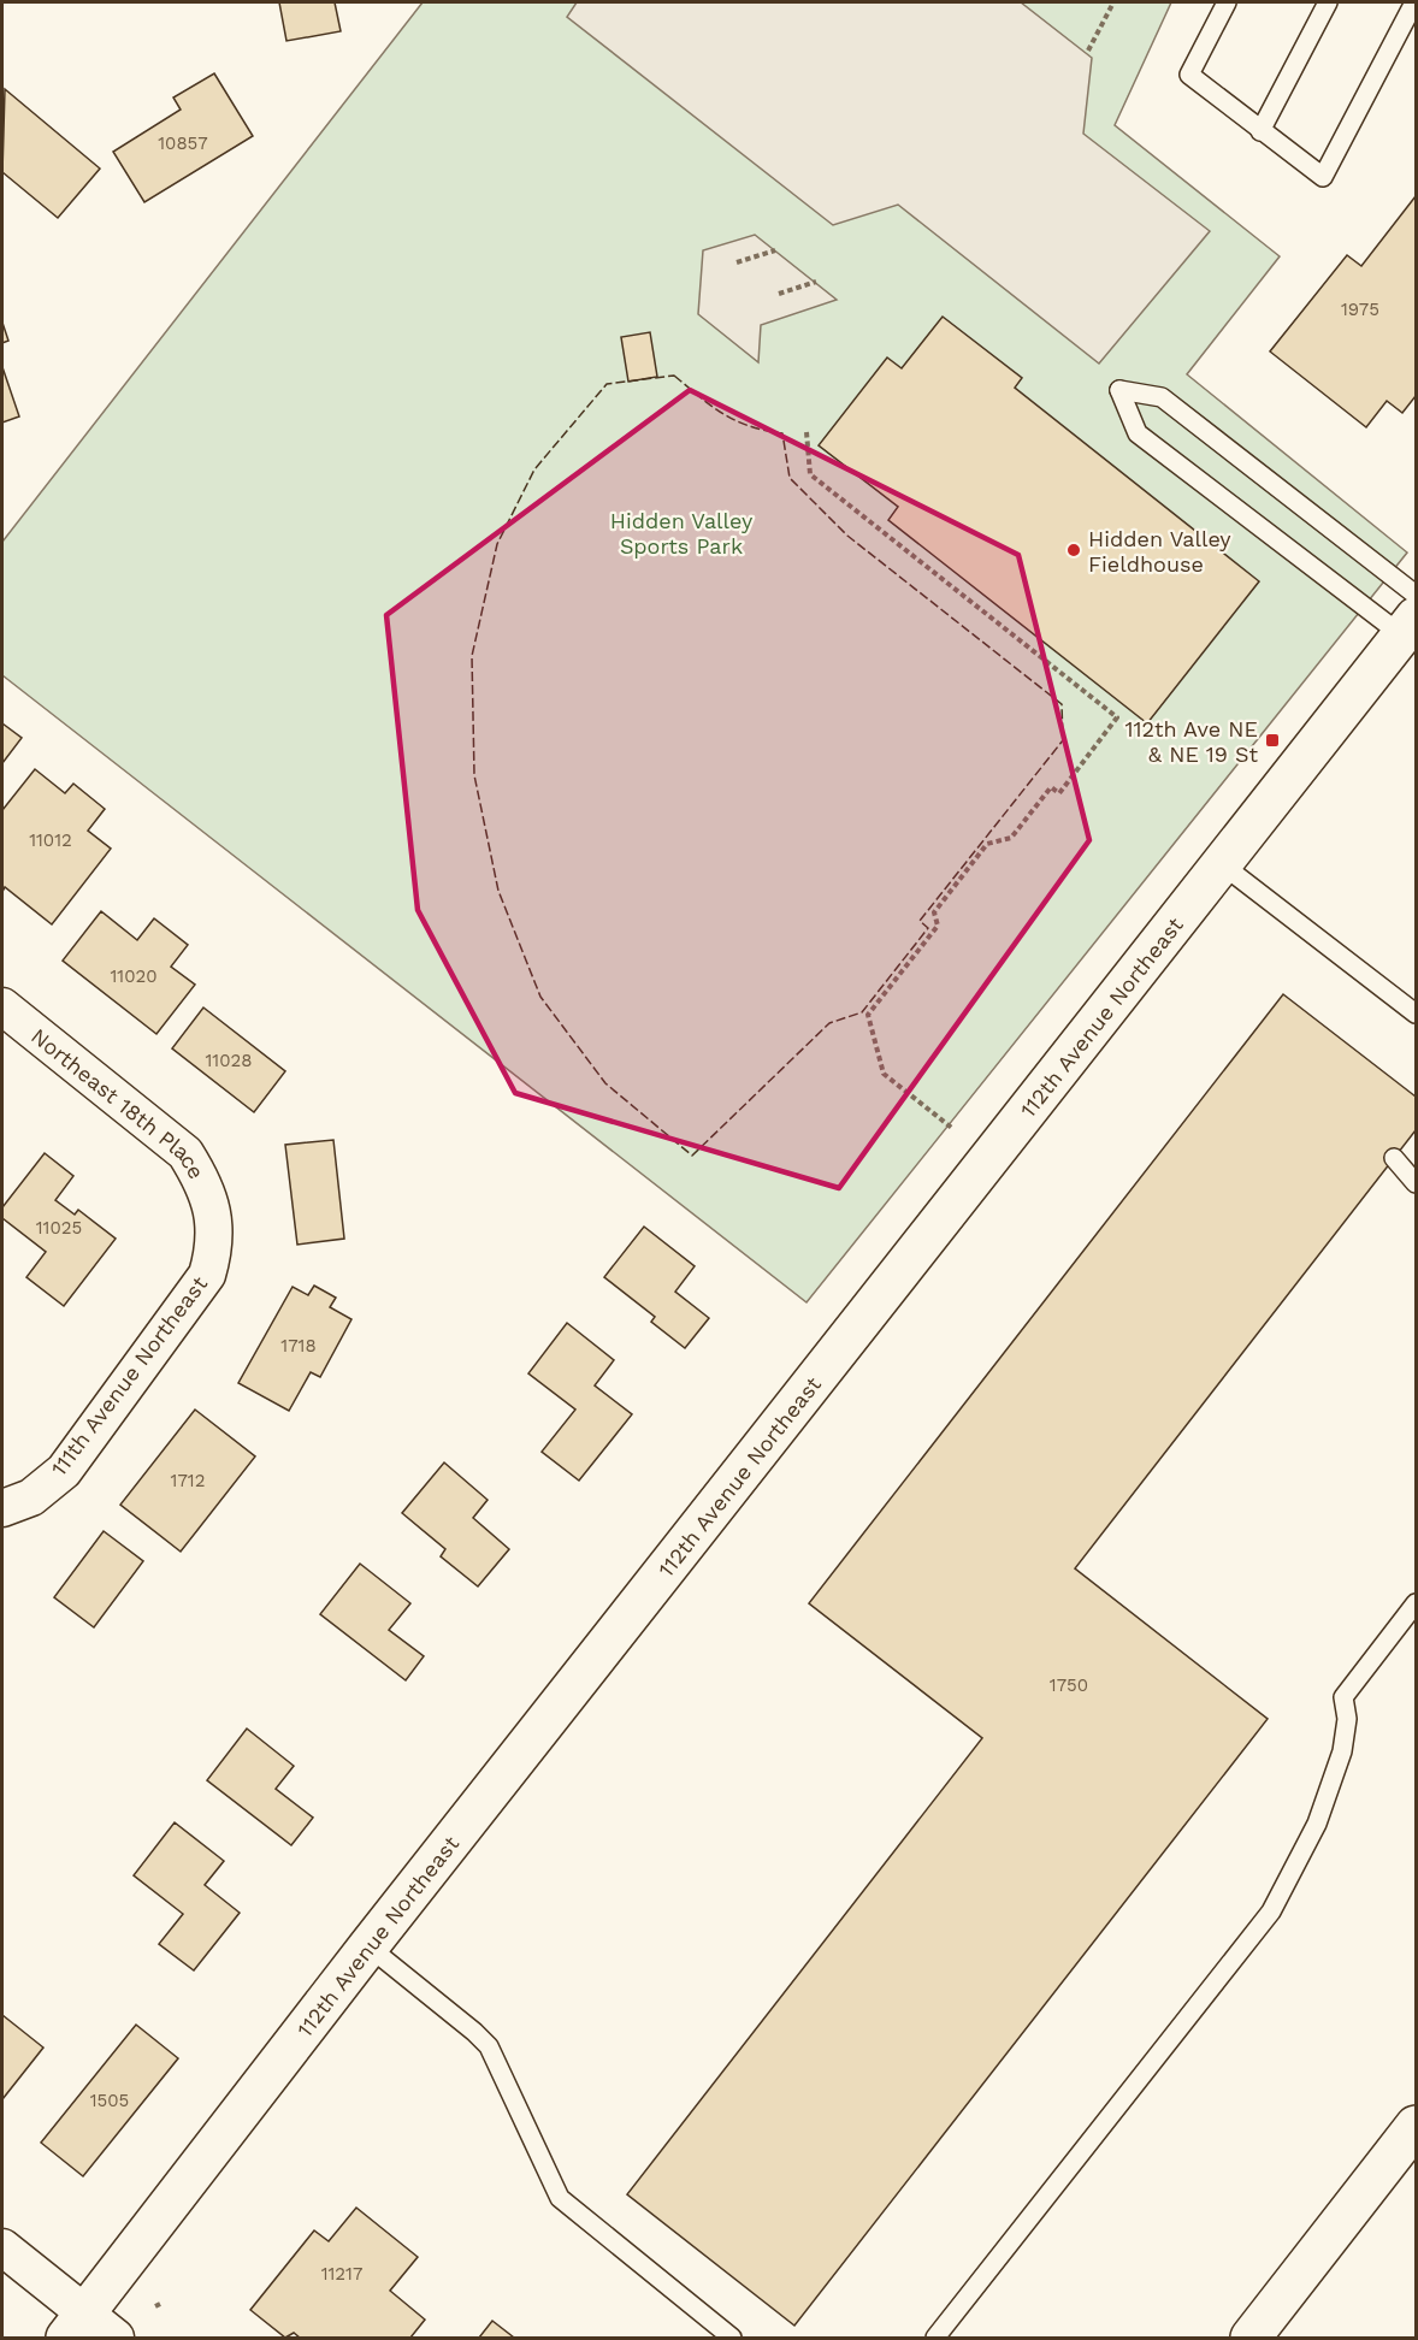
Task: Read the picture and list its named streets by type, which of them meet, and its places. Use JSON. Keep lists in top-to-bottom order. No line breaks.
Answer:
{"streets":{"main road":["112th Avenue Northeast"],"street":["Northeast 18th Place","111th Avenue Northeast"]},"crossings":[["Northeast 18th Place","111th Avenue Northeast"]],"parks":["Hidden Valley Sports Park"],"places":{"other":["Hidden Valley Fieldhouse"],"transit":["112th Ave NE & NE 19 St"]},"house_numbers":["10857","1975","11012","11020","11028","11025","1718","1712","1750","1505","11217"]}
